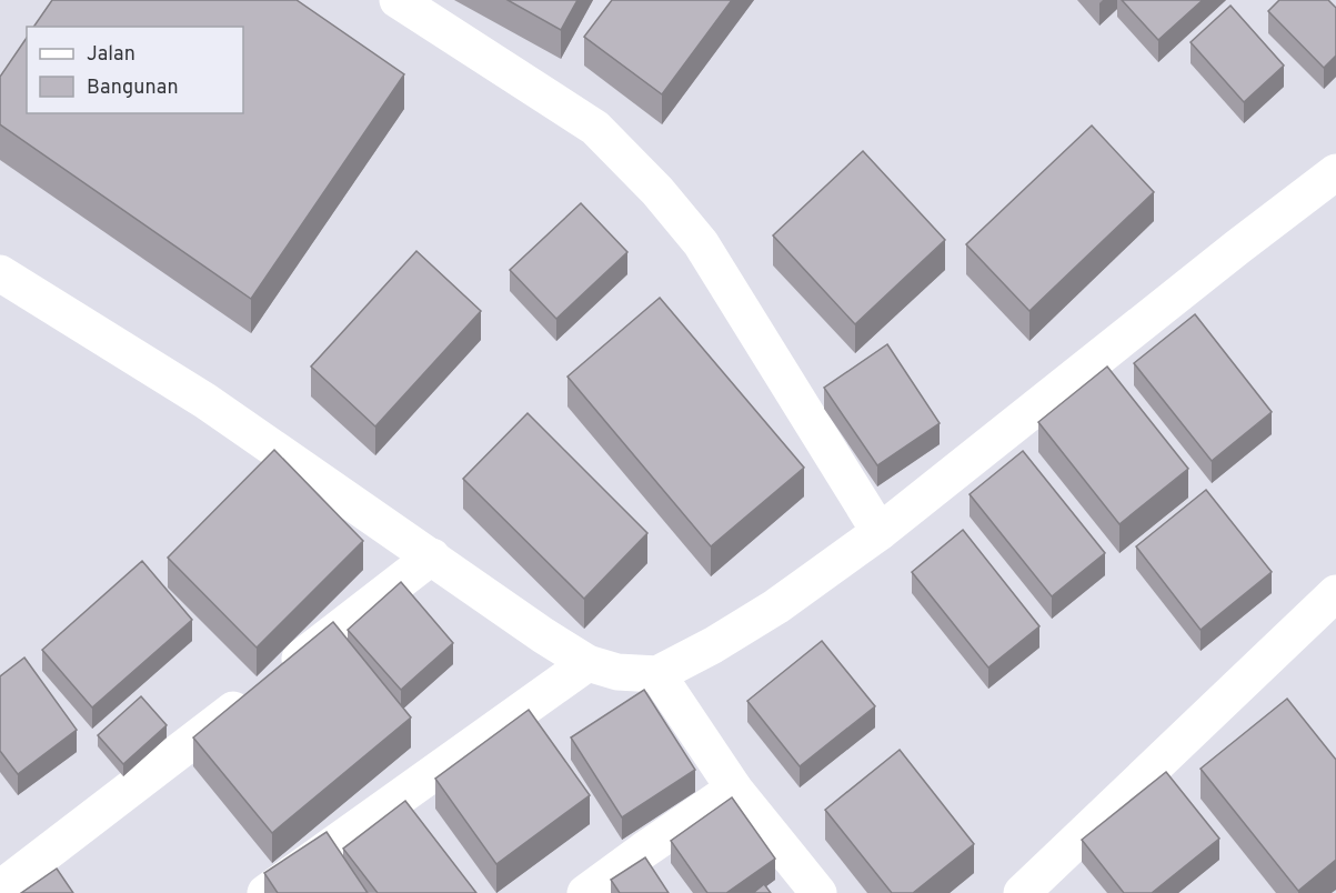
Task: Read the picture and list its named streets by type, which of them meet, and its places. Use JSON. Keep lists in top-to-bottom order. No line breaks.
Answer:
{"legend":["Jalan","Bangunan"]}
